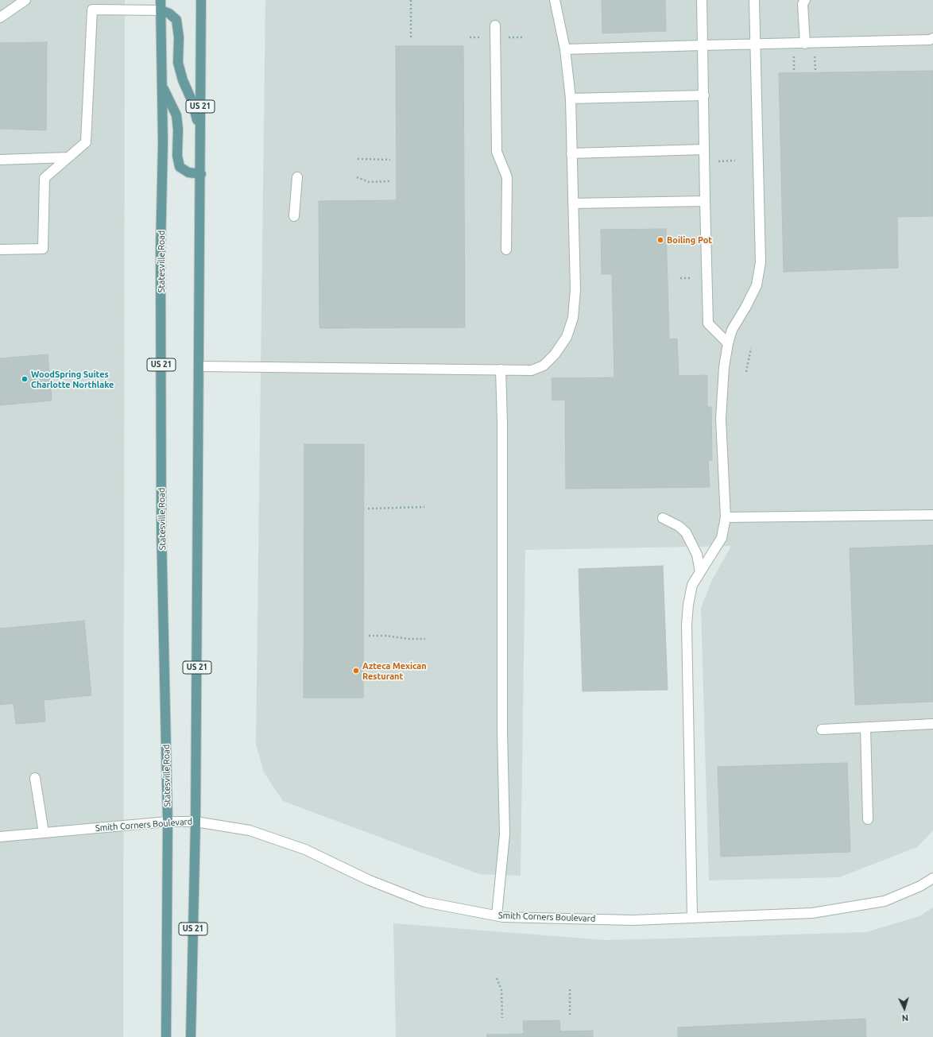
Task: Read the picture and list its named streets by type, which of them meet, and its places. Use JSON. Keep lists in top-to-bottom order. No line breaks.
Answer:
{"streets":{"main road":["US 21","Statesville Road"],"street":["Smith Corners Boulevard"]},"crossings":[["US 21","Smith Corners Boulevard"],["Statesville Road","Smith Corners Boulevard"]],"places":["Boiling Pot","WoodSpring Suites Charlotte Northlake","Azteca Mexican Resturant"],"north":"bottom"}
